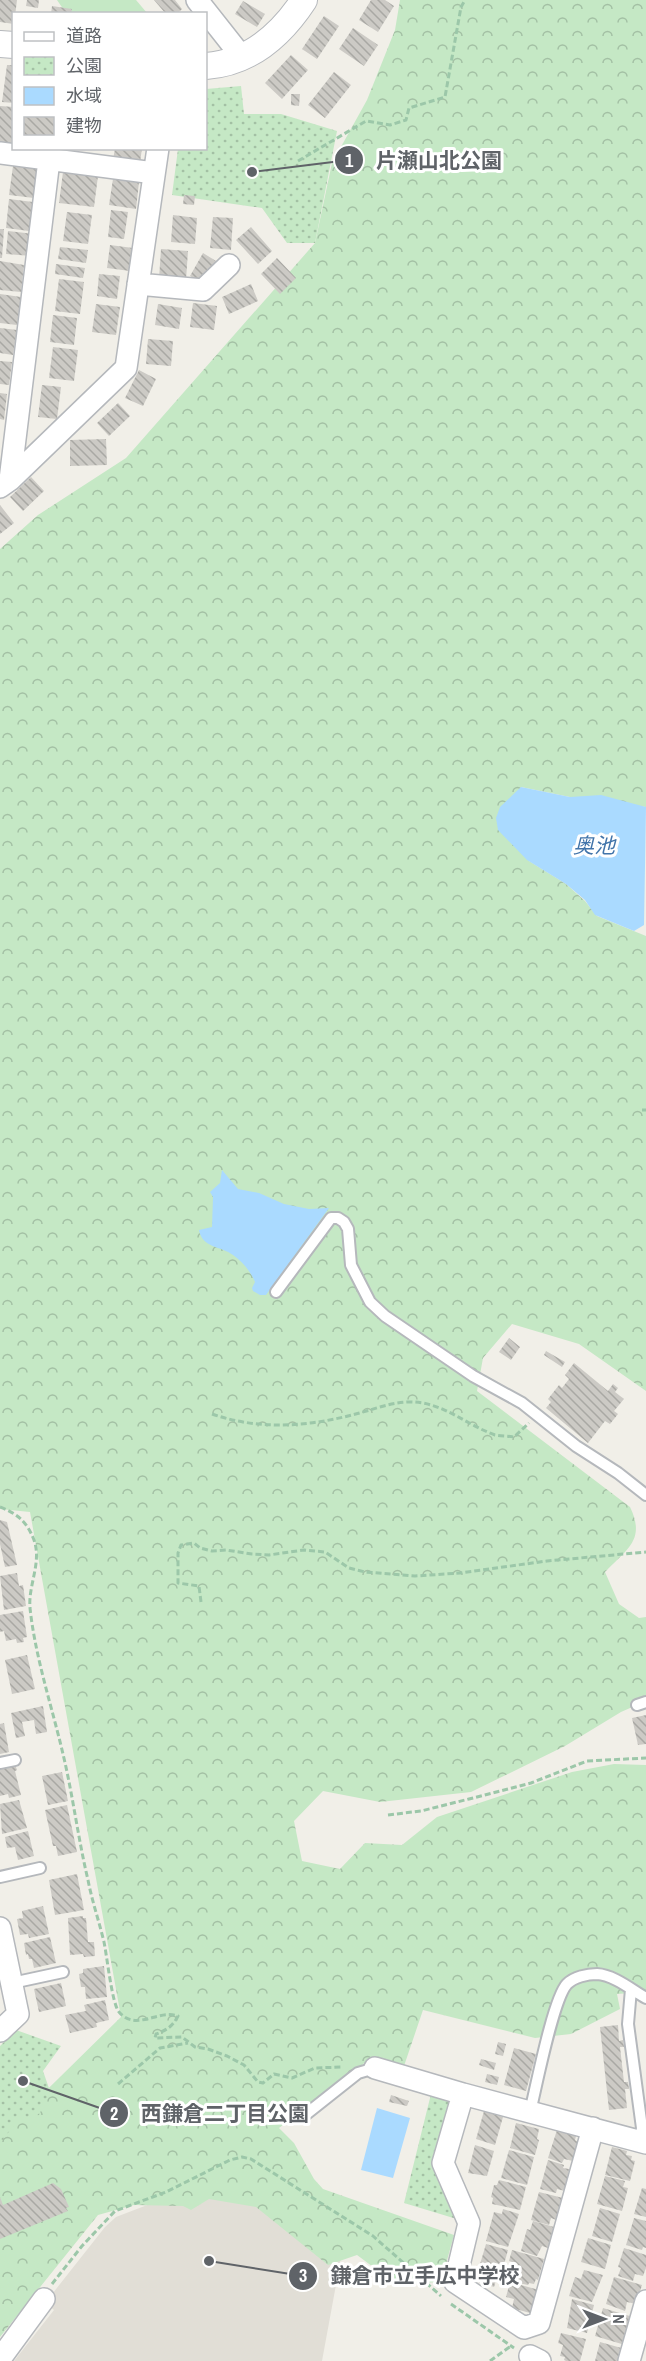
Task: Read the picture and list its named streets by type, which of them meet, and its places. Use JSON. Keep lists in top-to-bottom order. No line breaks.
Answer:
{"water":["奥池"],"places":["片瀬山北公園","西鎌倉二丁目公園","鎌倉市立手広中学校"],"legend":["道路","公園","水域","建物"],"north":"right"}
